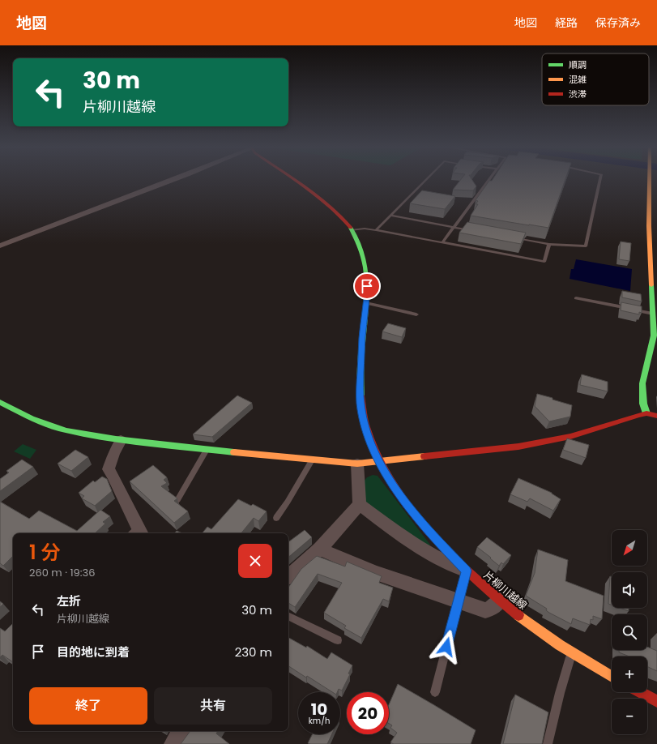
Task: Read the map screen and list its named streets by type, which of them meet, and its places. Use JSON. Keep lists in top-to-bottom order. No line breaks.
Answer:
{"streets":{"street":["片柳川越線"]},"legend":["順調","混雑","渋滞"],"north":"bottom left","page":{"header":"地図","nav":["地図","経路","保存済み"],"turn":["30 m","片柳川越線"],"map_buttons":["+","−"],"heading":["1 分","260 m · 19:36"],"list":[{"name":"左折","note":"片柳川越線","value":"30 m"},{"name":"目的地に到着","value":"230 m"}],"buttons":["終了","共有"],"speed":"10 km/h","limit":"20"}}
